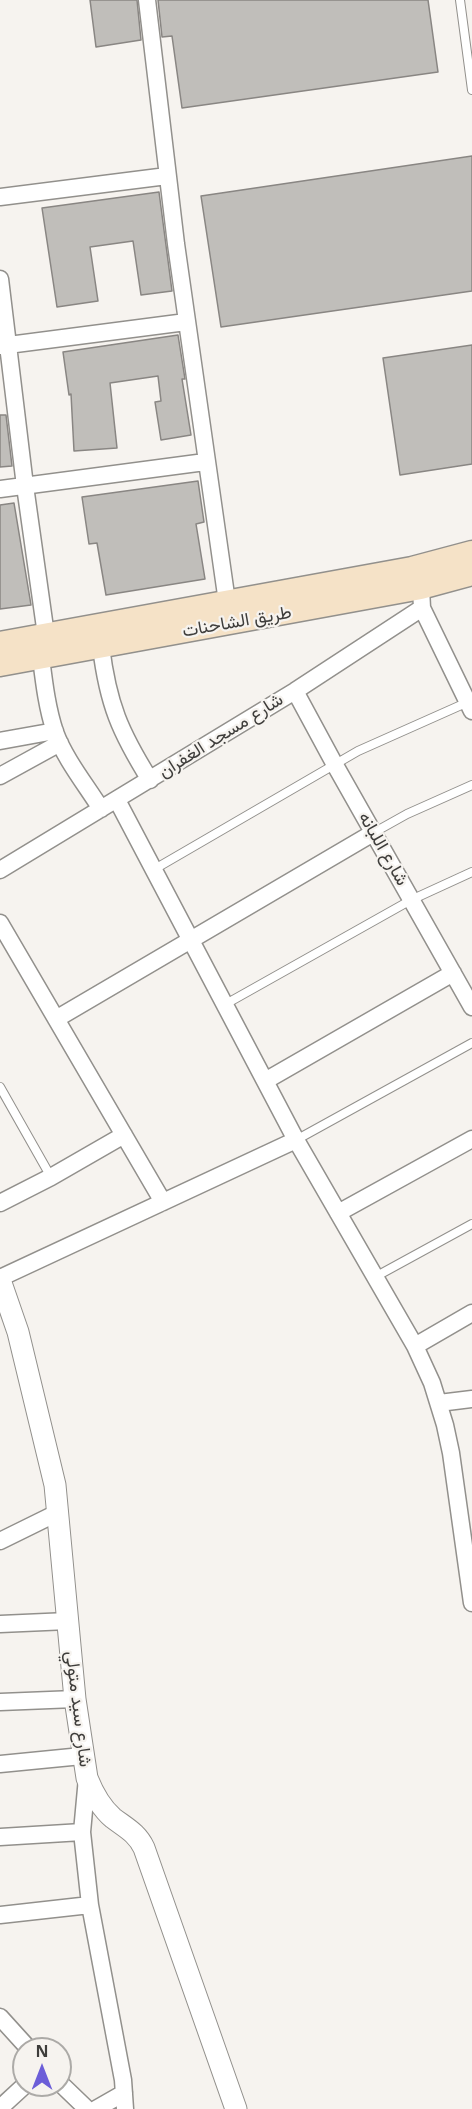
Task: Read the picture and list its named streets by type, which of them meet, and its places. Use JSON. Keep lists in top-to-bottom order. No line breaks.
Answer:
{"streets":{"main road":["طريق الشاحنات"],"street":["شارع مسجد الغفران","شارع اللبانه","شارع سيد متولي"]},"crossings":[["طريق الشاحنات","شارع مسجد الغفران"],["شارع مسجد الغفران","شارع اللبانه"]],"north":"top"}
